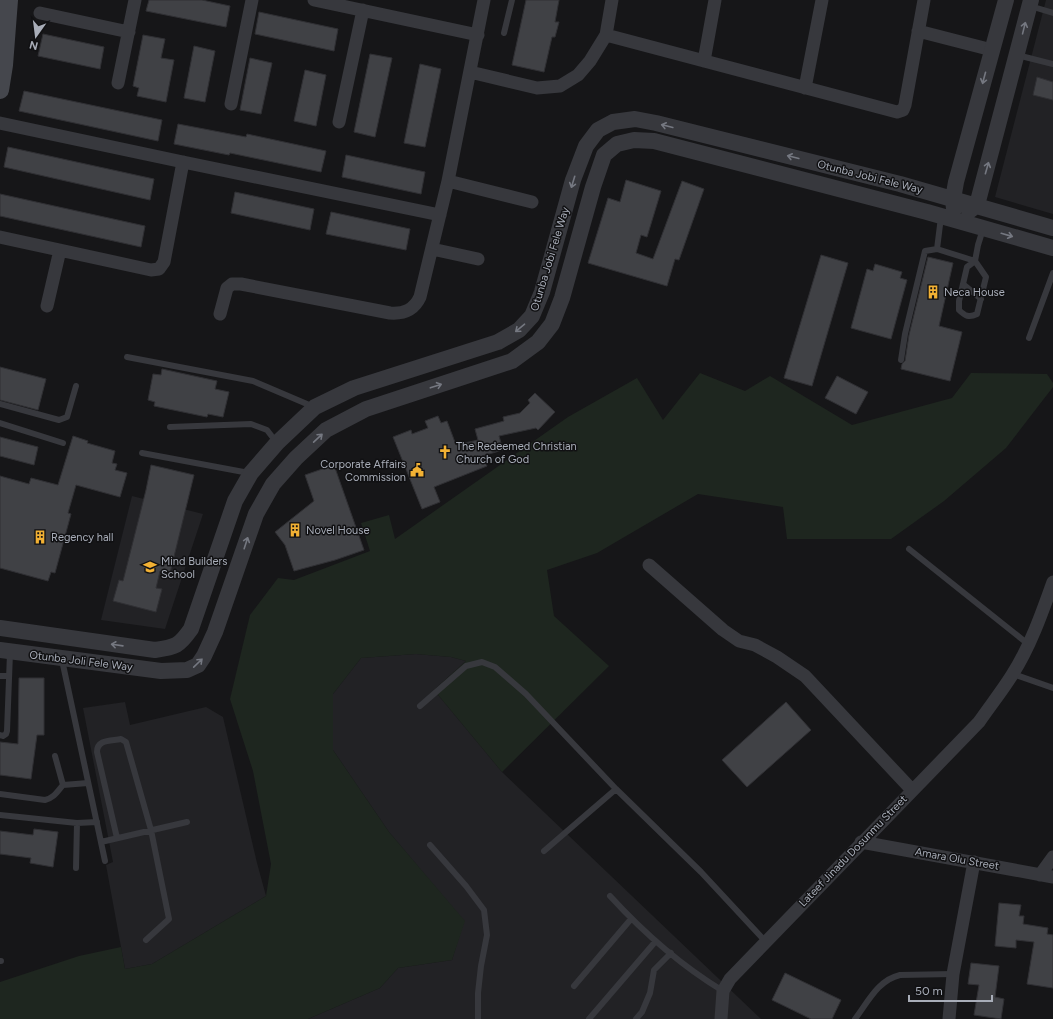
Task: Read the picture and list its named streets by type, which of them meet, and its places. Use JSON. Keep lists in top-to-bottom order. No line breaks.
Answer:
{"streets":{"street":["Otunba Jobi Fele Way","Otunba Joli Fele Way","Lateef Jinadu Dosunmu Street","Amara Olu Street"]},"crossings":[["Otunba Jobi Fele Way","Otunba Joli Fele Way"],["Lateef Jinadu Dosunmu Street","Amara Olu Street"]],"places":{"building":["Neca House","Novel House","Regency hall"],"church":["The Redeemed Christian Church of God"],"public building":["Corporate Affairs Commission"],"school or university":["Mind Builders School"]},"scale_bar":"50 m","north":"bottom"}
